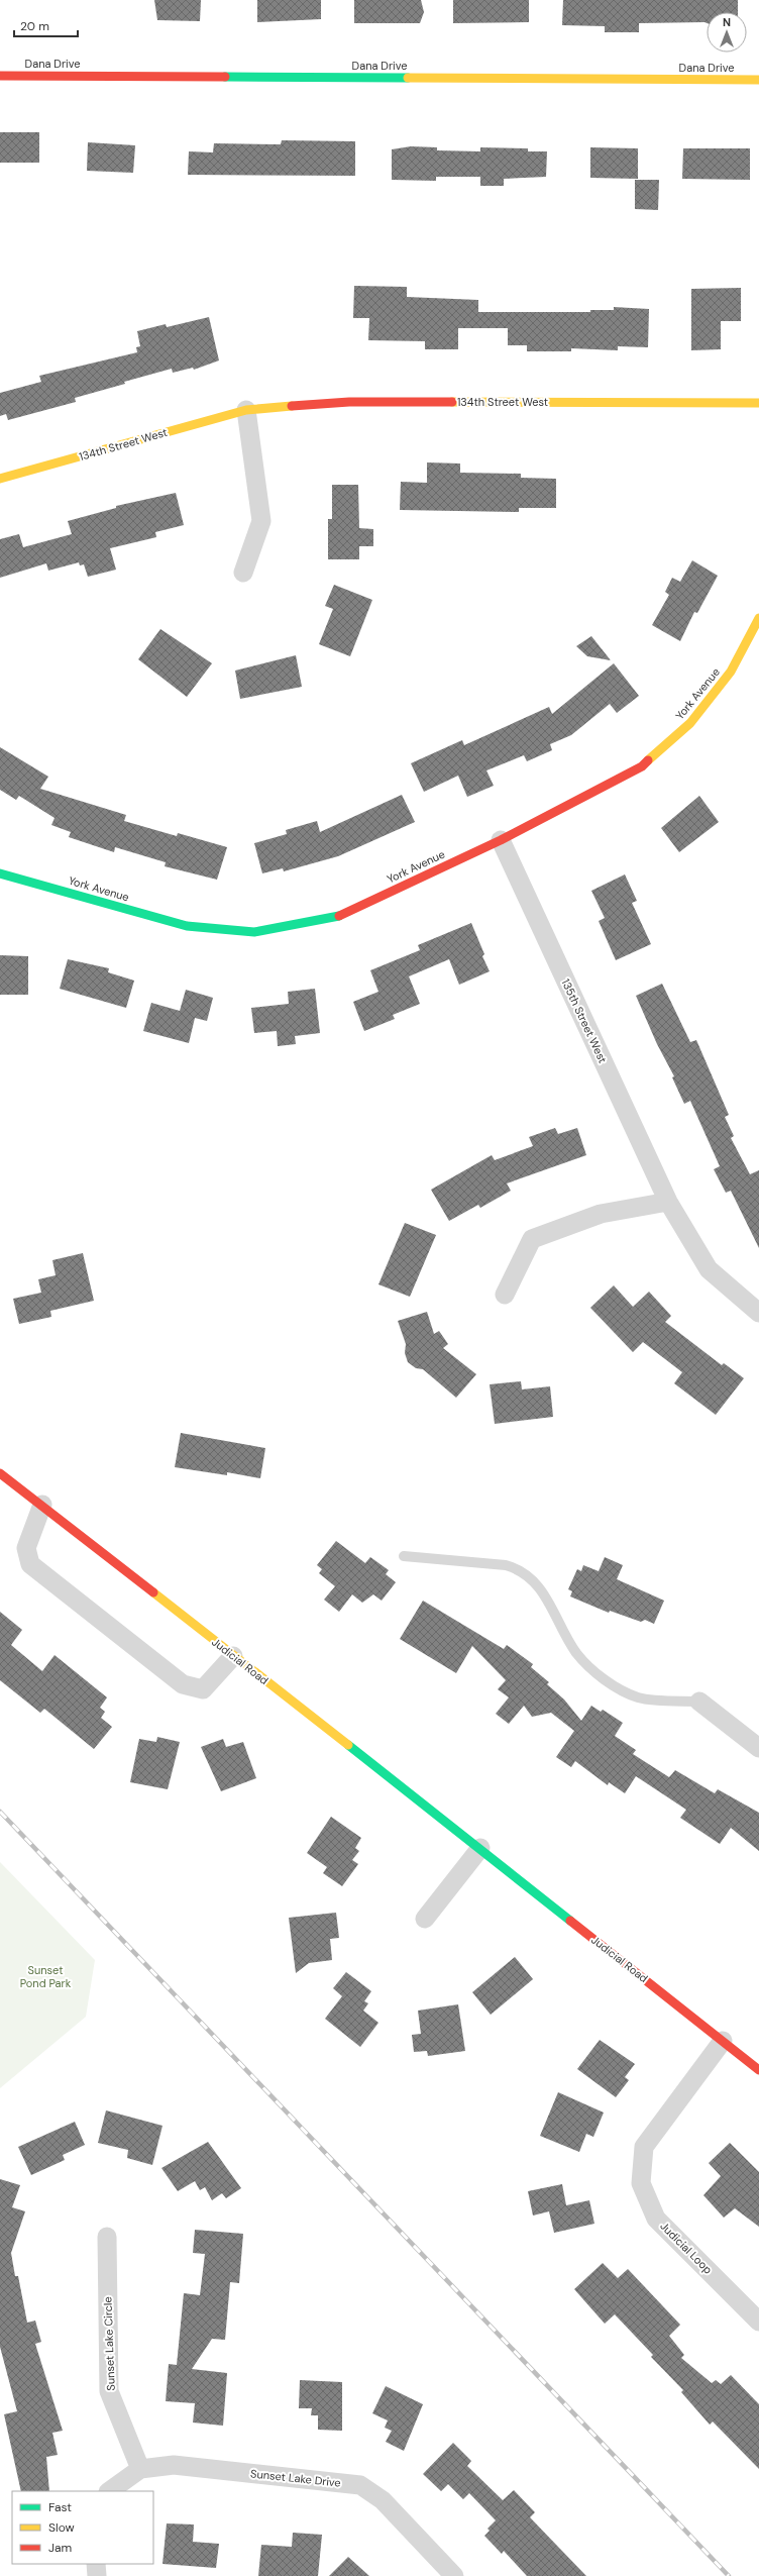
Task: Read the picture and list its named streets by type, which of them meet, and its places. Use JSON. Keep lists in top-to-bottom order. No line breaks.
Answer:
{"streets":{"street":["Dana Drive","134th Street West","York Avenue","135th Street West","Judicial Road","Judicial Loop","Sunset Lake Circle","Sunset Lake Drive"]},"crossings":[["York Avenue","135th Street West"],["Judicial Road","Judicial Loop"],["Sunset Lake Circle","Sunset Lake Drive"]],"parks":["Sunset Pond Park"],"legend":["Fast","Slow","Jam"],"scale_bar":"20 m","north":"top"}
